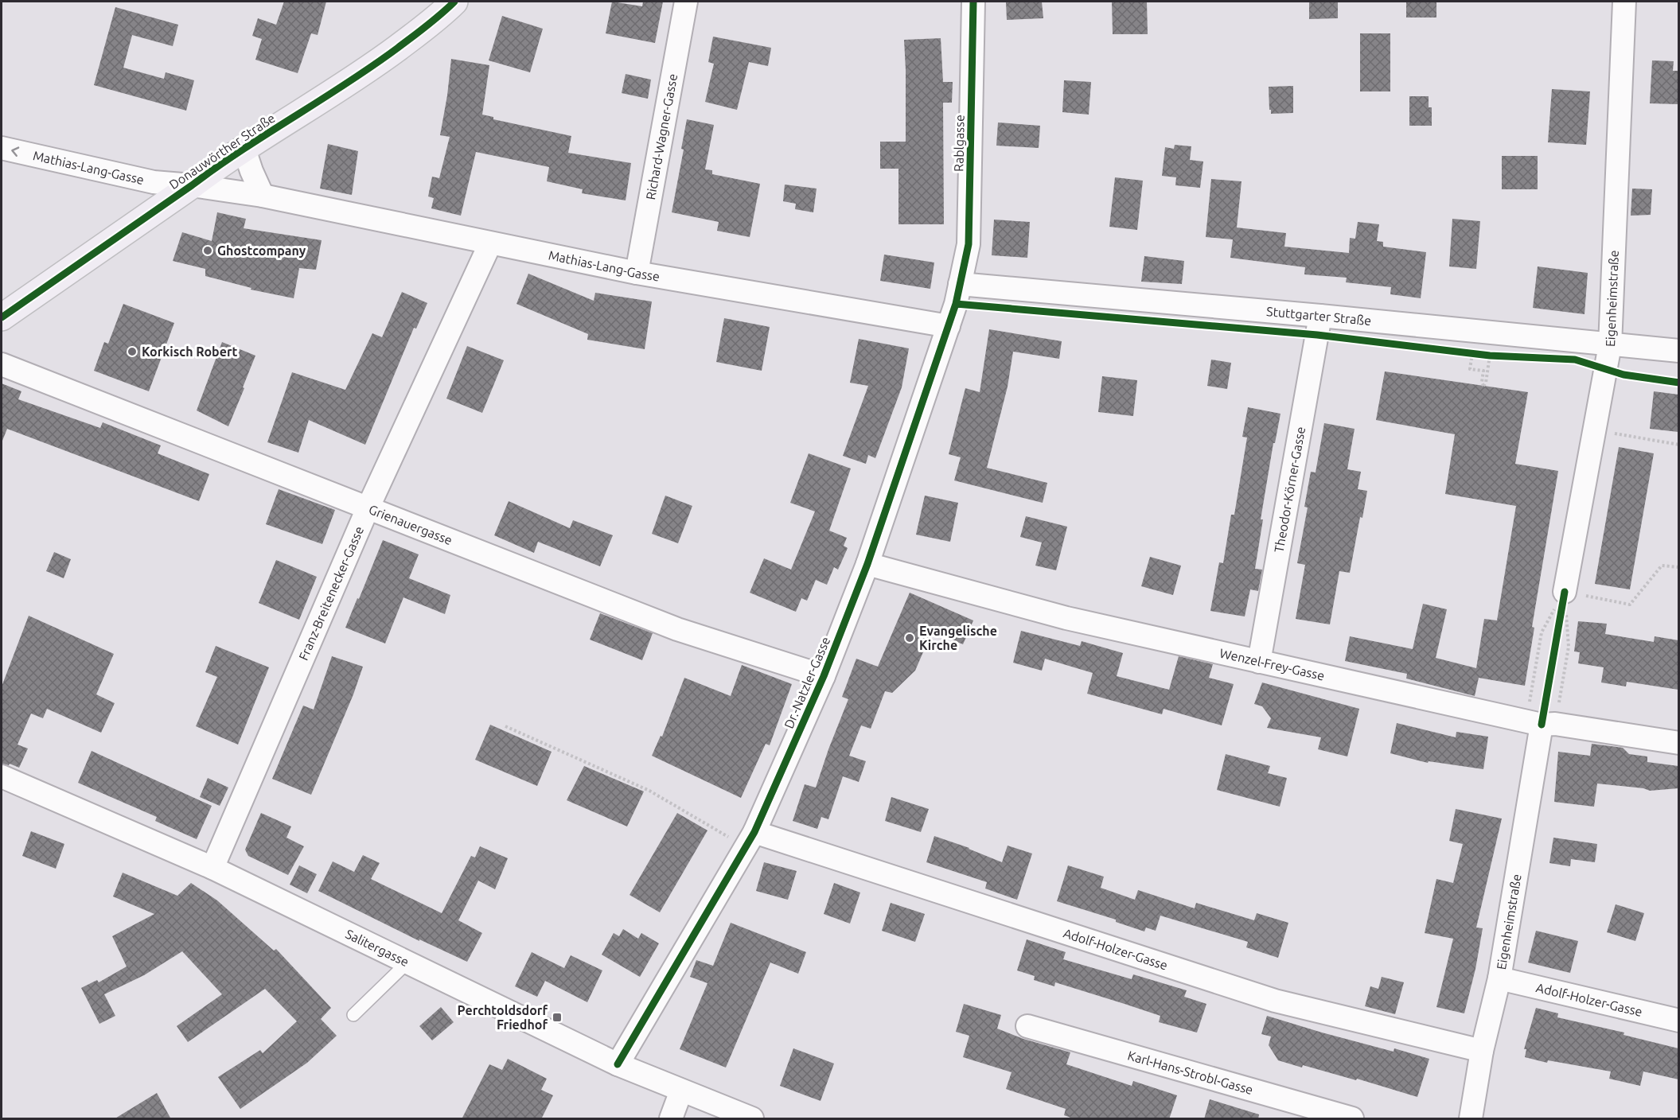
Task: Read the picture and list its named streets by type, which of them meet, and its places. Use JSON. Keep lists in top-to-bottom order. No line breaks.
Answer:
{"streets":{"main road":["Donauwörther Straße"],"street":["Richard-Wagner-Gasse","Rablgasse","Mathias-Lang-Gasse","Eigenheimstraße","Stuttgarter Straße","Theodor-Körner-Gasse","Grienauergasse","Franz-Breitenecker-Gasse","Wenzel-Frey-Gasse","Dr.-Natzler-Gasse","Salitergasse","Adolf-Holzer-Gasse","Karl-Hans-Strobl-Gasse"]},"crossings":[["Richard-Wagner-Gasse","Mathias-Lang-Gasse"],["Rablgasse","Stuttgarter Straße"],["Rablgasse","Dr.-Natzler-Gasse"],["Donauwörther Straße","Mathias-Lang-Gasse"],["Mathias-Lang-Gasse","Franz-Breitenecker-Gasse"],["Mathias-Lang-Gasse","Dr.-Natzler-Gasse"],["Eigenheimstraße","Stuttgarter Straße"],["Eigenheimstraße","Wenzel-Frey-Gasse"],["Eigenheimstraße","Adolf-Holzer-Gasse"],["Stuttgarter Straße","Theodor-Körner-Gasse"],["Stuttgarter Straße","Dr.-Natzler-Gasse"],["Theodor-Körner-Gasse","Wenzel-Frey-Gasse"],["Grienauergasse","Franz-Breitenecker-Gasse"],["Grienauergasse","Dr.-Natzler-Gasse"],["Franz-Breitenecker-Gasse","Salitergasse"],["Wenzel-Frey-Gasse","Dr.-Natzler-Gasse"],["Dr.-Natzler-Gasse","Salitergasse"],["Dr.-Natzler-Gasse","Adolf-Holzer-Gasse"]],"places":{"other":["Ghostcompany","Korkisch Robert","Evangelische Kirche"],"transit":["Perchtoldsdorf Friedhof"]}}
